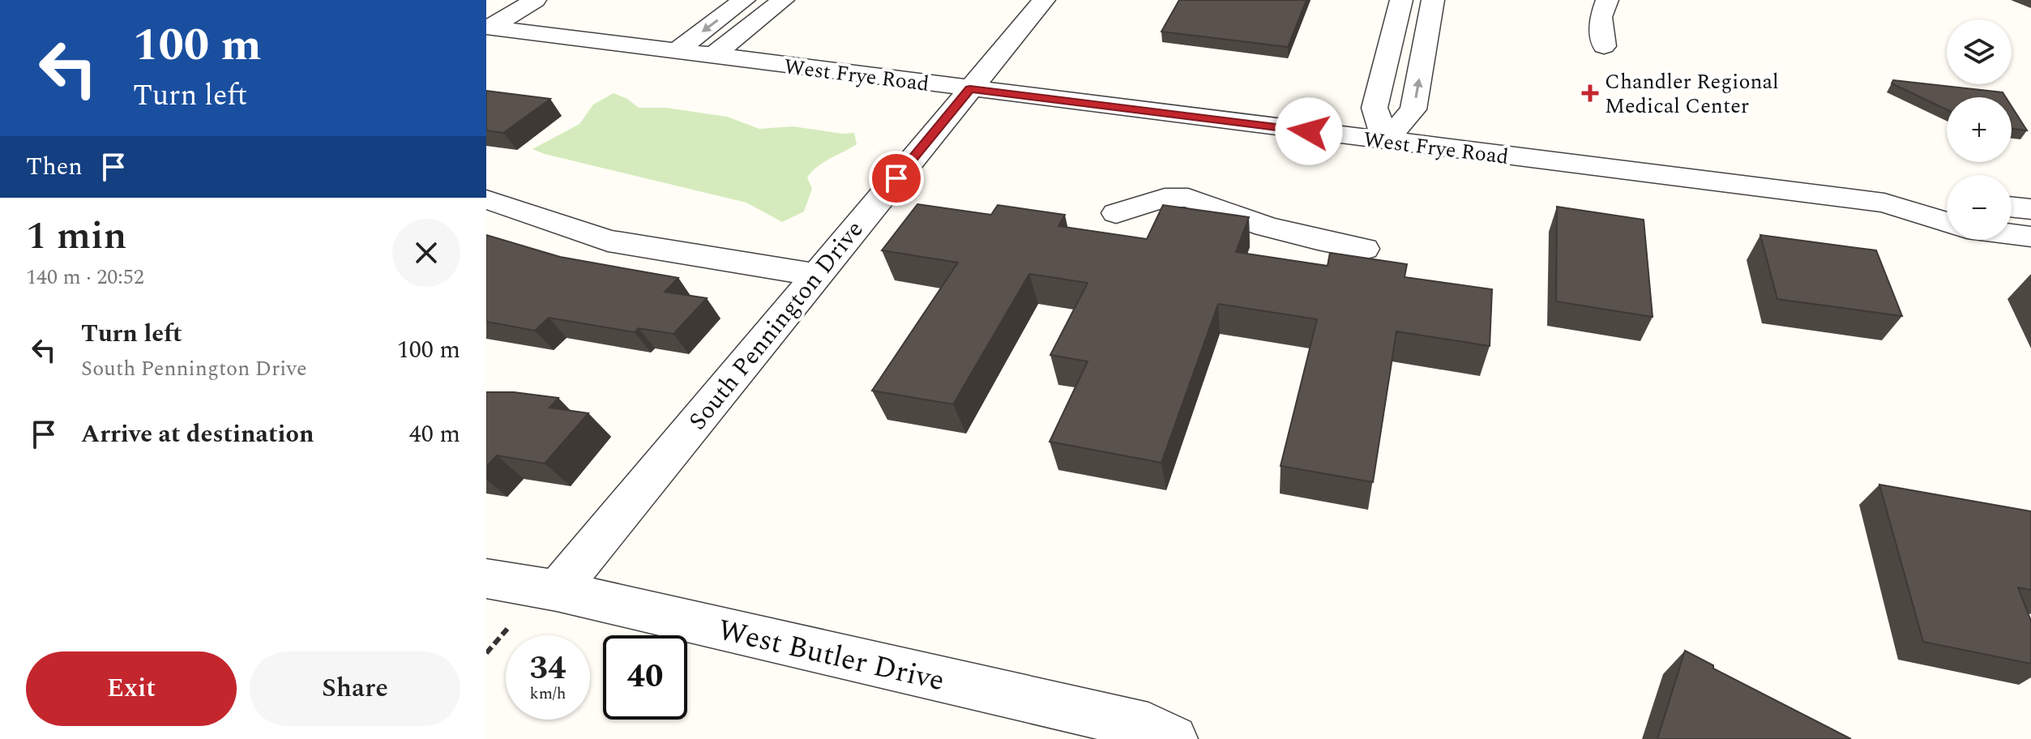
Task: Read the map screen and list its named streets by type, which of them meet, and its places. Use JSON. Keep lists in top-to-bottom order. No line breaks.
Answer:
{"streets":{"street":["West Frye Road","South Pennington Drive","West Butler Drive"]},"crossings":[["West Frye Road","South Pennington Drive"],["South Pennington Drive","West Butler Drive"]],"places":{"health":["Chandler Regional Medical Center"]},"page":{"turn":["100 m","Turn left"],"map_buttons":["+","−"],"then":"Then","heading":["1 min","140 m · 20:52"],"list":[{"name":"Turn left","note":"South Pennington Drive","value":"100 m"},{"name":"Arrive at destination","value":"40 m"}],"speed":"34 km/h","limit":"40","buttons":["Exit","Share"]}}
